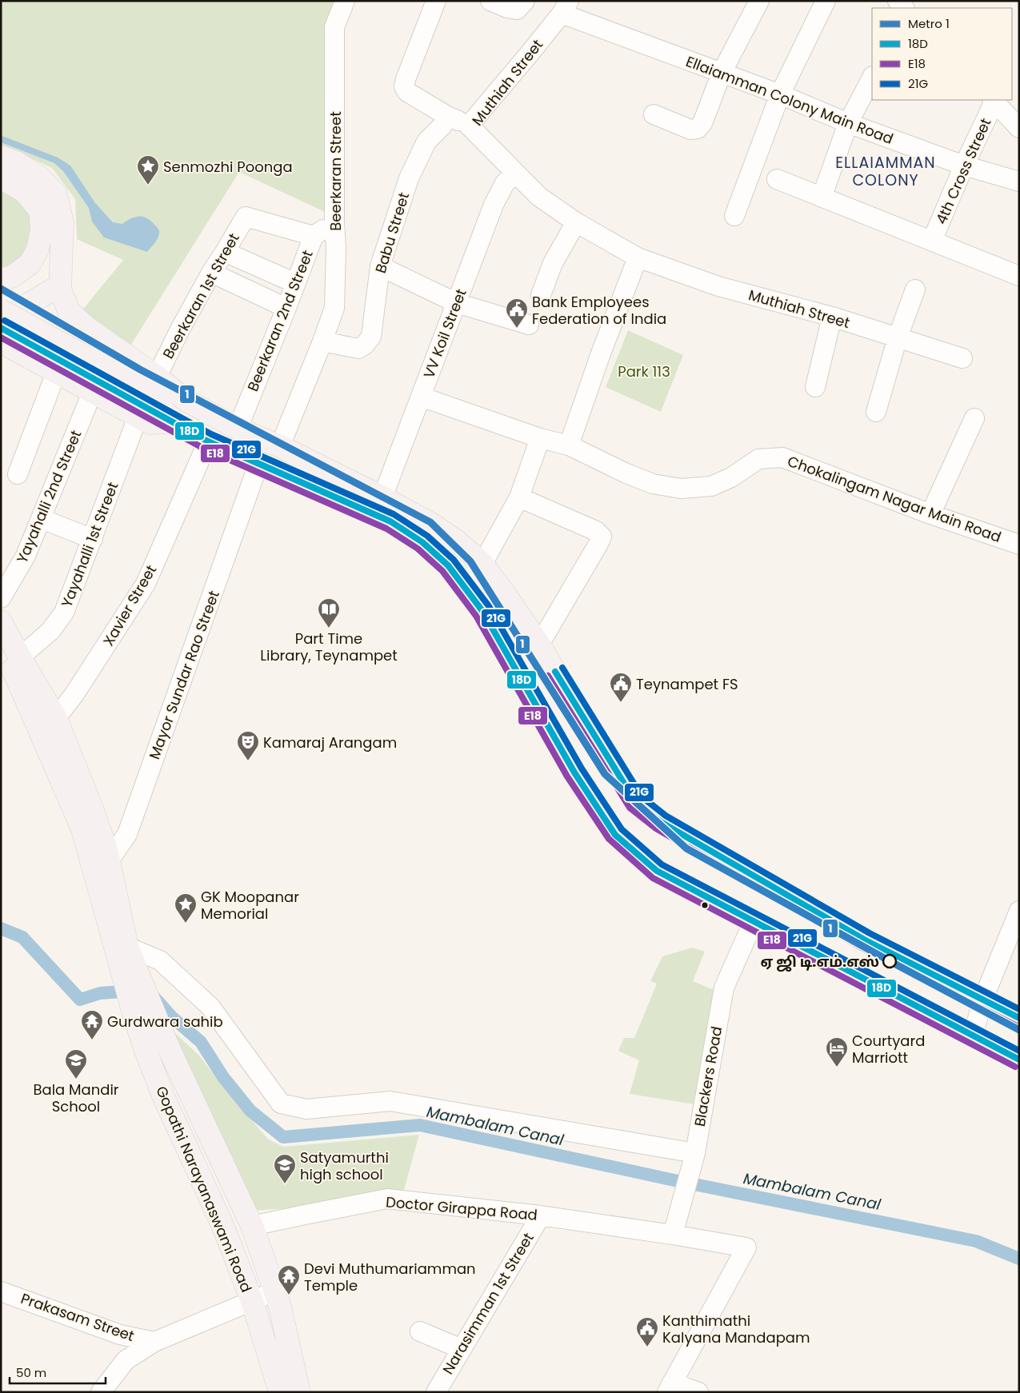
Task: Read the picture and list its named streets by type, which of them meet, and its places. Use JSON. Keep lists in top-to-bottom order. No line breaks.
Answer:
{"streets":{"main road":["Gopathi Narayanaswami Road"],"street":["Muthiah Street","Ellaiamman Colony Main Road","Beerkaran Street","4th Cross Street","Babu Street","Beerkaran 1st Street","Beerkaran 2nd Street","VV Koil Street","Yayahalli 2nd Street","Chokalingam Nagar Main Road","Yayahalli 1st Street","Xavier Street","Mayor Sundar Rao Street","Blackers Road","Doctor Girappa Road","Narasimman 1st Street","Prakasam Street"]},"crossings":[["Muthiah Street","Ellaiamman Colony Main Road"],["Muthiah Street","VV Koil Street"],["Ellaiamman Colony Main Road","4th Cross Street"],["Beerkaran Street","Babu Street"],["Beerkaran Street","Beerkaran 2nd Street"],["Beerkaran 1st Street","Beerkaran 2nd Street"],["VV Koil Street","Chokalingam Nagar Main Road"],["Blackers Road","Doctor Girappa Road"],["Gopathi Narayanaswami Road","Doctor Girappa Road"],["Doctor Girappa Road","Narasimman 1st Street"]],"districts":["ELLAIAMMAN COLONY"],"water":["Mambalam Canal"],"parks":["Park 113"],"places":{"place":["Senmozhi Poonga","GK Moopanar Memorial"],"public building":["Bank Employees Federation of India","Teynampet FS","Kanthimathi Kalyana Mandapam"],"library":["Part Time Library, Teynampet"],"theatre":["Kamaraj Arangam"],"other":["ஏ ஜி டி.எம்.எஸ்"],"temple":["Gurdwara sahib","Devi Muthumariamman Temple"],"hotel":["Courtyard Marriott"],"school or university":["Bala Mandir School","Satyamurthi high school"]},"lines":["metro line 1","transit line 21G","transit line 18D","transit line E18"],"legend":["Metro 1","18D","E18","21G"],"scale_bar":"50 m"}
